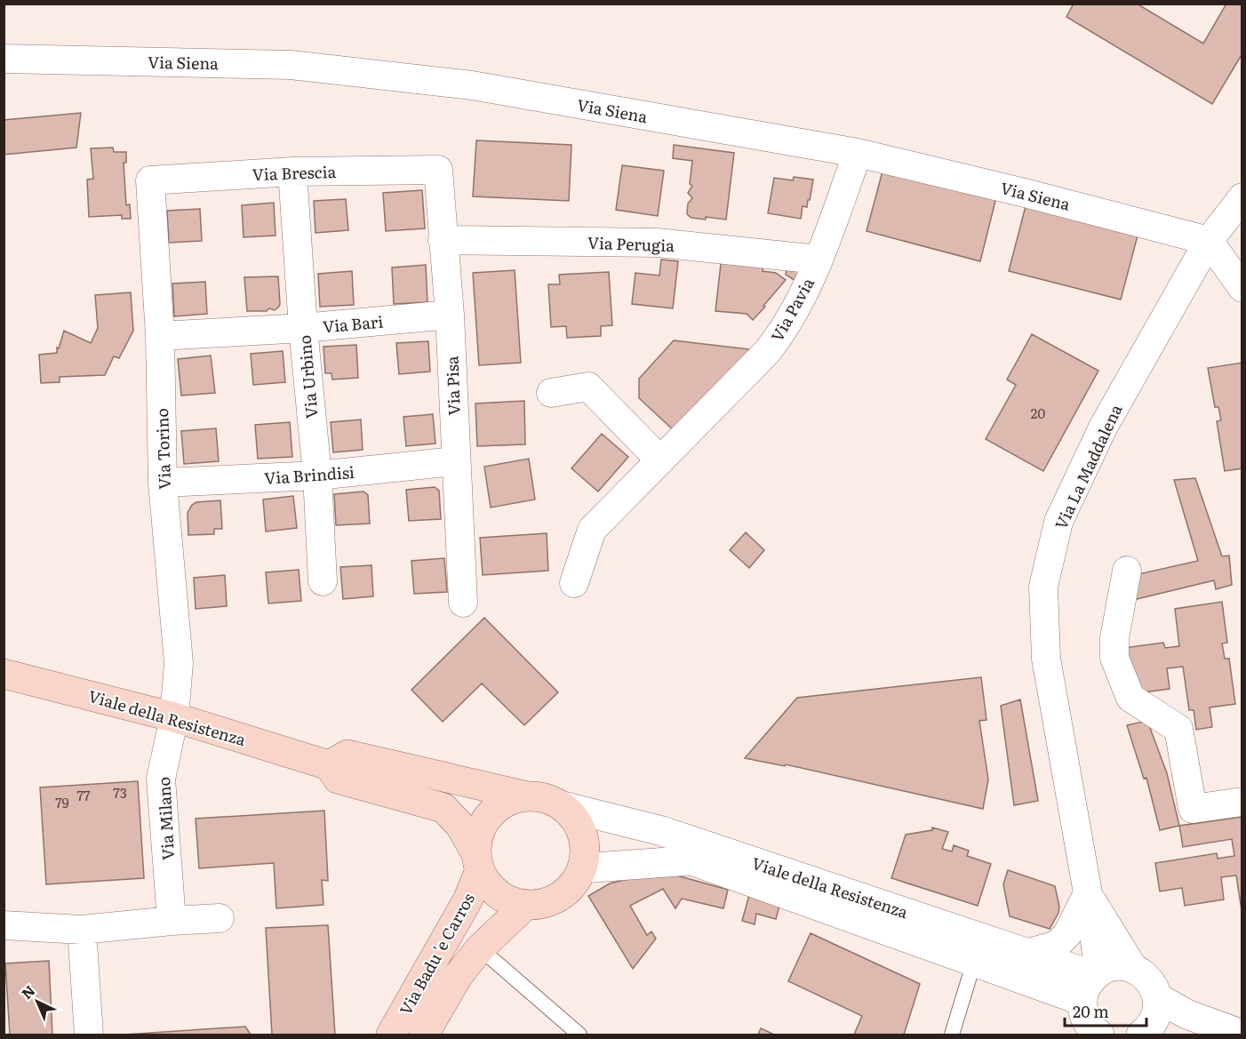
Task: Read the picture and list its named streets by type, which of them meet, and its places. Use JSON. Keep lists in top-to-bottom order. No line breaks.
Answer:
{"streets":{"main road":["Viale della Resistenza","Via Badu 'e Carros"],"street":["Via Siena","Via Brescia","Via Perugia","Via Pavia","Via Bari","Via Urbino","Via Pisa","Via Torino","Via La Maddalena","Via Brindisi","Via Milano"]},"crossings":[["Via Siena","Via Pavia"],["Via Siena","Via La Maddalena"],["Via Brescia","Via Urbino"],["Via Brescia","Via Pisa"],["Via Brescia","Via Torino"],["Via Perugia","Via Pavia"],["Via Perugia","Via Pisa"],["Via Bari","Via Urbino"],["Via Bari","Via Pisa"],["Via Bari","Via Torino"],["Via Urbino","Via Brindisi"],["Via Pisa","Via Brindisi"],["Via Torino","Via Brindisi"],["Via Torino","Viale della Resistenza"],["Via Torino","Via Milano"],["Via La Maddalena","Viale della Resistenza"],["Viale della Resistenza","Via Milano"],["Viale della Resistenza","Via Badu 'e Carros"]],"house_numbers":["20","73","77","79"],"scale_bar":"20 m","north":"top left"}
